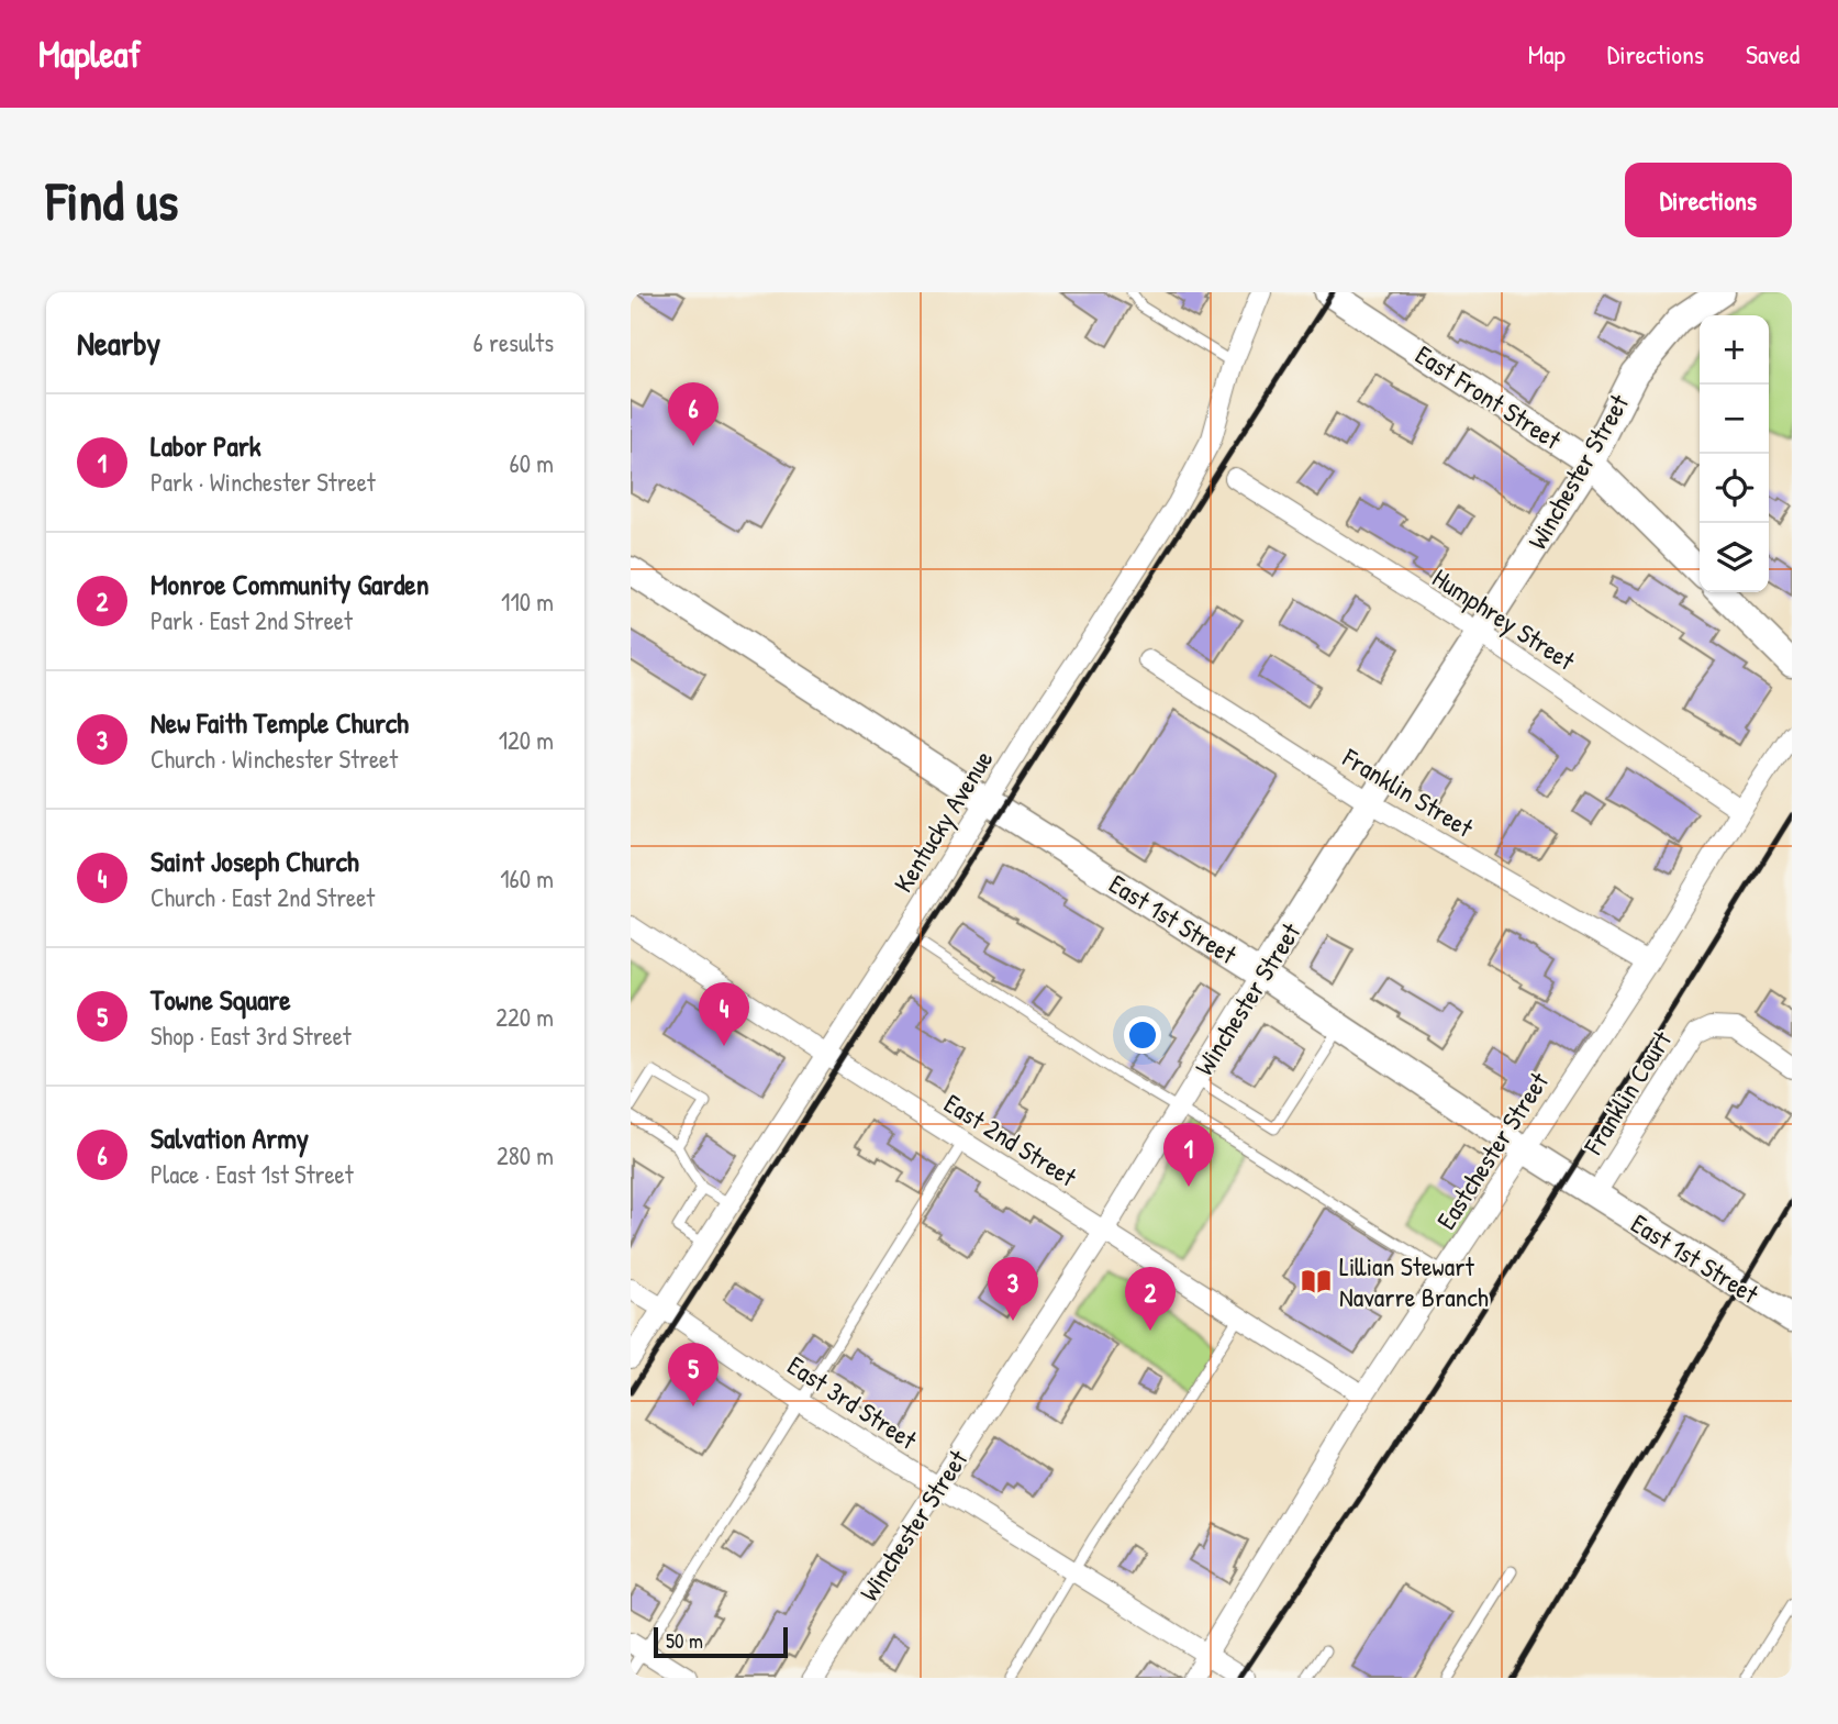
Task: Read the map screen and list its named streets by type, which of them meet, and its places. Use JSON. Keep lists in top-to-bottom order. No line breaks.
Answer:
{"streets":{"street":["East Front Street","Winchester Street","Humphrey Street","Franklin Street","Kentucky Avenue","East 1st Street","Franklin Court","East 2nd Street","Eastchester Street","East 3rd Street"]},"crossings":[["East Front Street","Winchester Street"],["Winchester Street","Humphrey Street"],["Winchester Street","Franklin Street"],["Winchester Street","East 1st Street"],["Winchester Street","East 2nd Street"],["Winchester Street","East 3rd Street"],["Humphrey Street","Eastchester Street"],["Franklin Street","Eastchester Street"],["Kentucky Avenue","East 1st Street"],["Kentucky Avenue","East 2nd Street"],["Kentucky Avenue","East 3rd Street"],["East 1st Street","Franklin Court"],["East 1st Street","Eastchester Street"],["East 2nd Street","Eastchester Street"],["Eastchester Street","East 3rd Street"]],"places":{"library":["Lillian Stewart Navarre Branch"]},"scale_bar":"50 m","page":{"header":"Mapleaf","nav":["Map","Directions","Saved"],"buttons":"Directions","title":"Find us","heading":["Nearby","6 results"],"map_buttons":["+","−"],"pins":["6","4","1","3","2","5"],"list":[{"mark":"1","name":"Labor Park","note":"Park · Winchester Street","value":"60 m"},{"mark":"2","name":"Monroe Community Garden","note":"Park · East 2nd Street","value":"110 m"},{"mark":"3","name":"New Faith Temple Church","note":"Church · Winchester Street","value":"120 m"},{"mark":"4","name":"Saint Joseph Church","note":"Church · East 2nd Street","value":"160 m"},{"mark":"5","name":"Towne Square","note":"Shop · East 3rd Street","value":"220 m"},{"mark":"6","name":"Salvation Army","note":"Place · East 1st Street","value":"280 m"}],"scale":"50 m"}}
